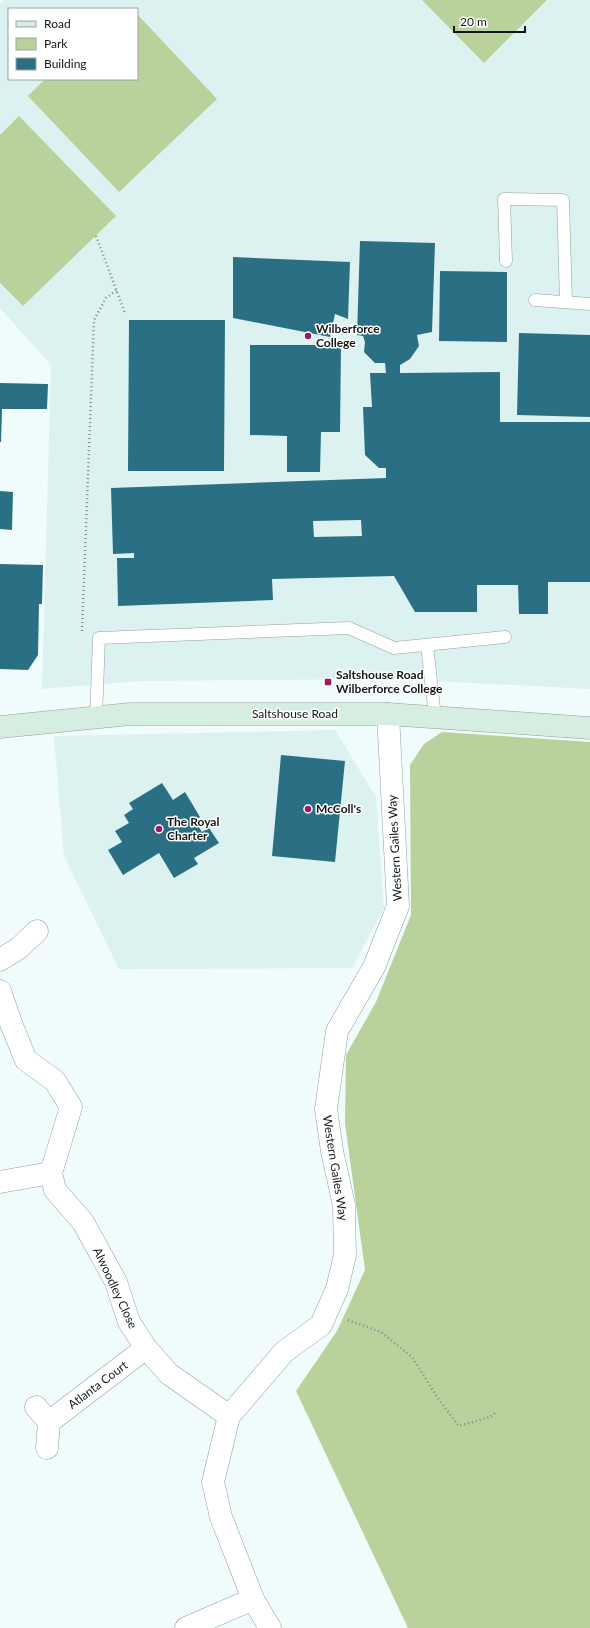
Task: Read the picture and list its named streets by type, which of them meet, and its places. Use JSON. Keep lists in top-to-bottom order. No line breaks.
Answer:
{"streets":{"main road":["Saltshouse Road"],"street":["Western Gailes Way","Alwoodley Close","Atlanta Court"]},"crossings":[["Saltshouse Road","Western Gailes Way"],["Western Gailes Way","Alwoodley Close"],["Alwoodley Close","Atlanta Court"]],"places":{"other":["Wilberforce College","McColl's","The Royal Charter"],"transit":["Saltshouse Road Wilberforce College"]},"legend":["Road","Park","Building"],"scale_bar":"20 m"}
